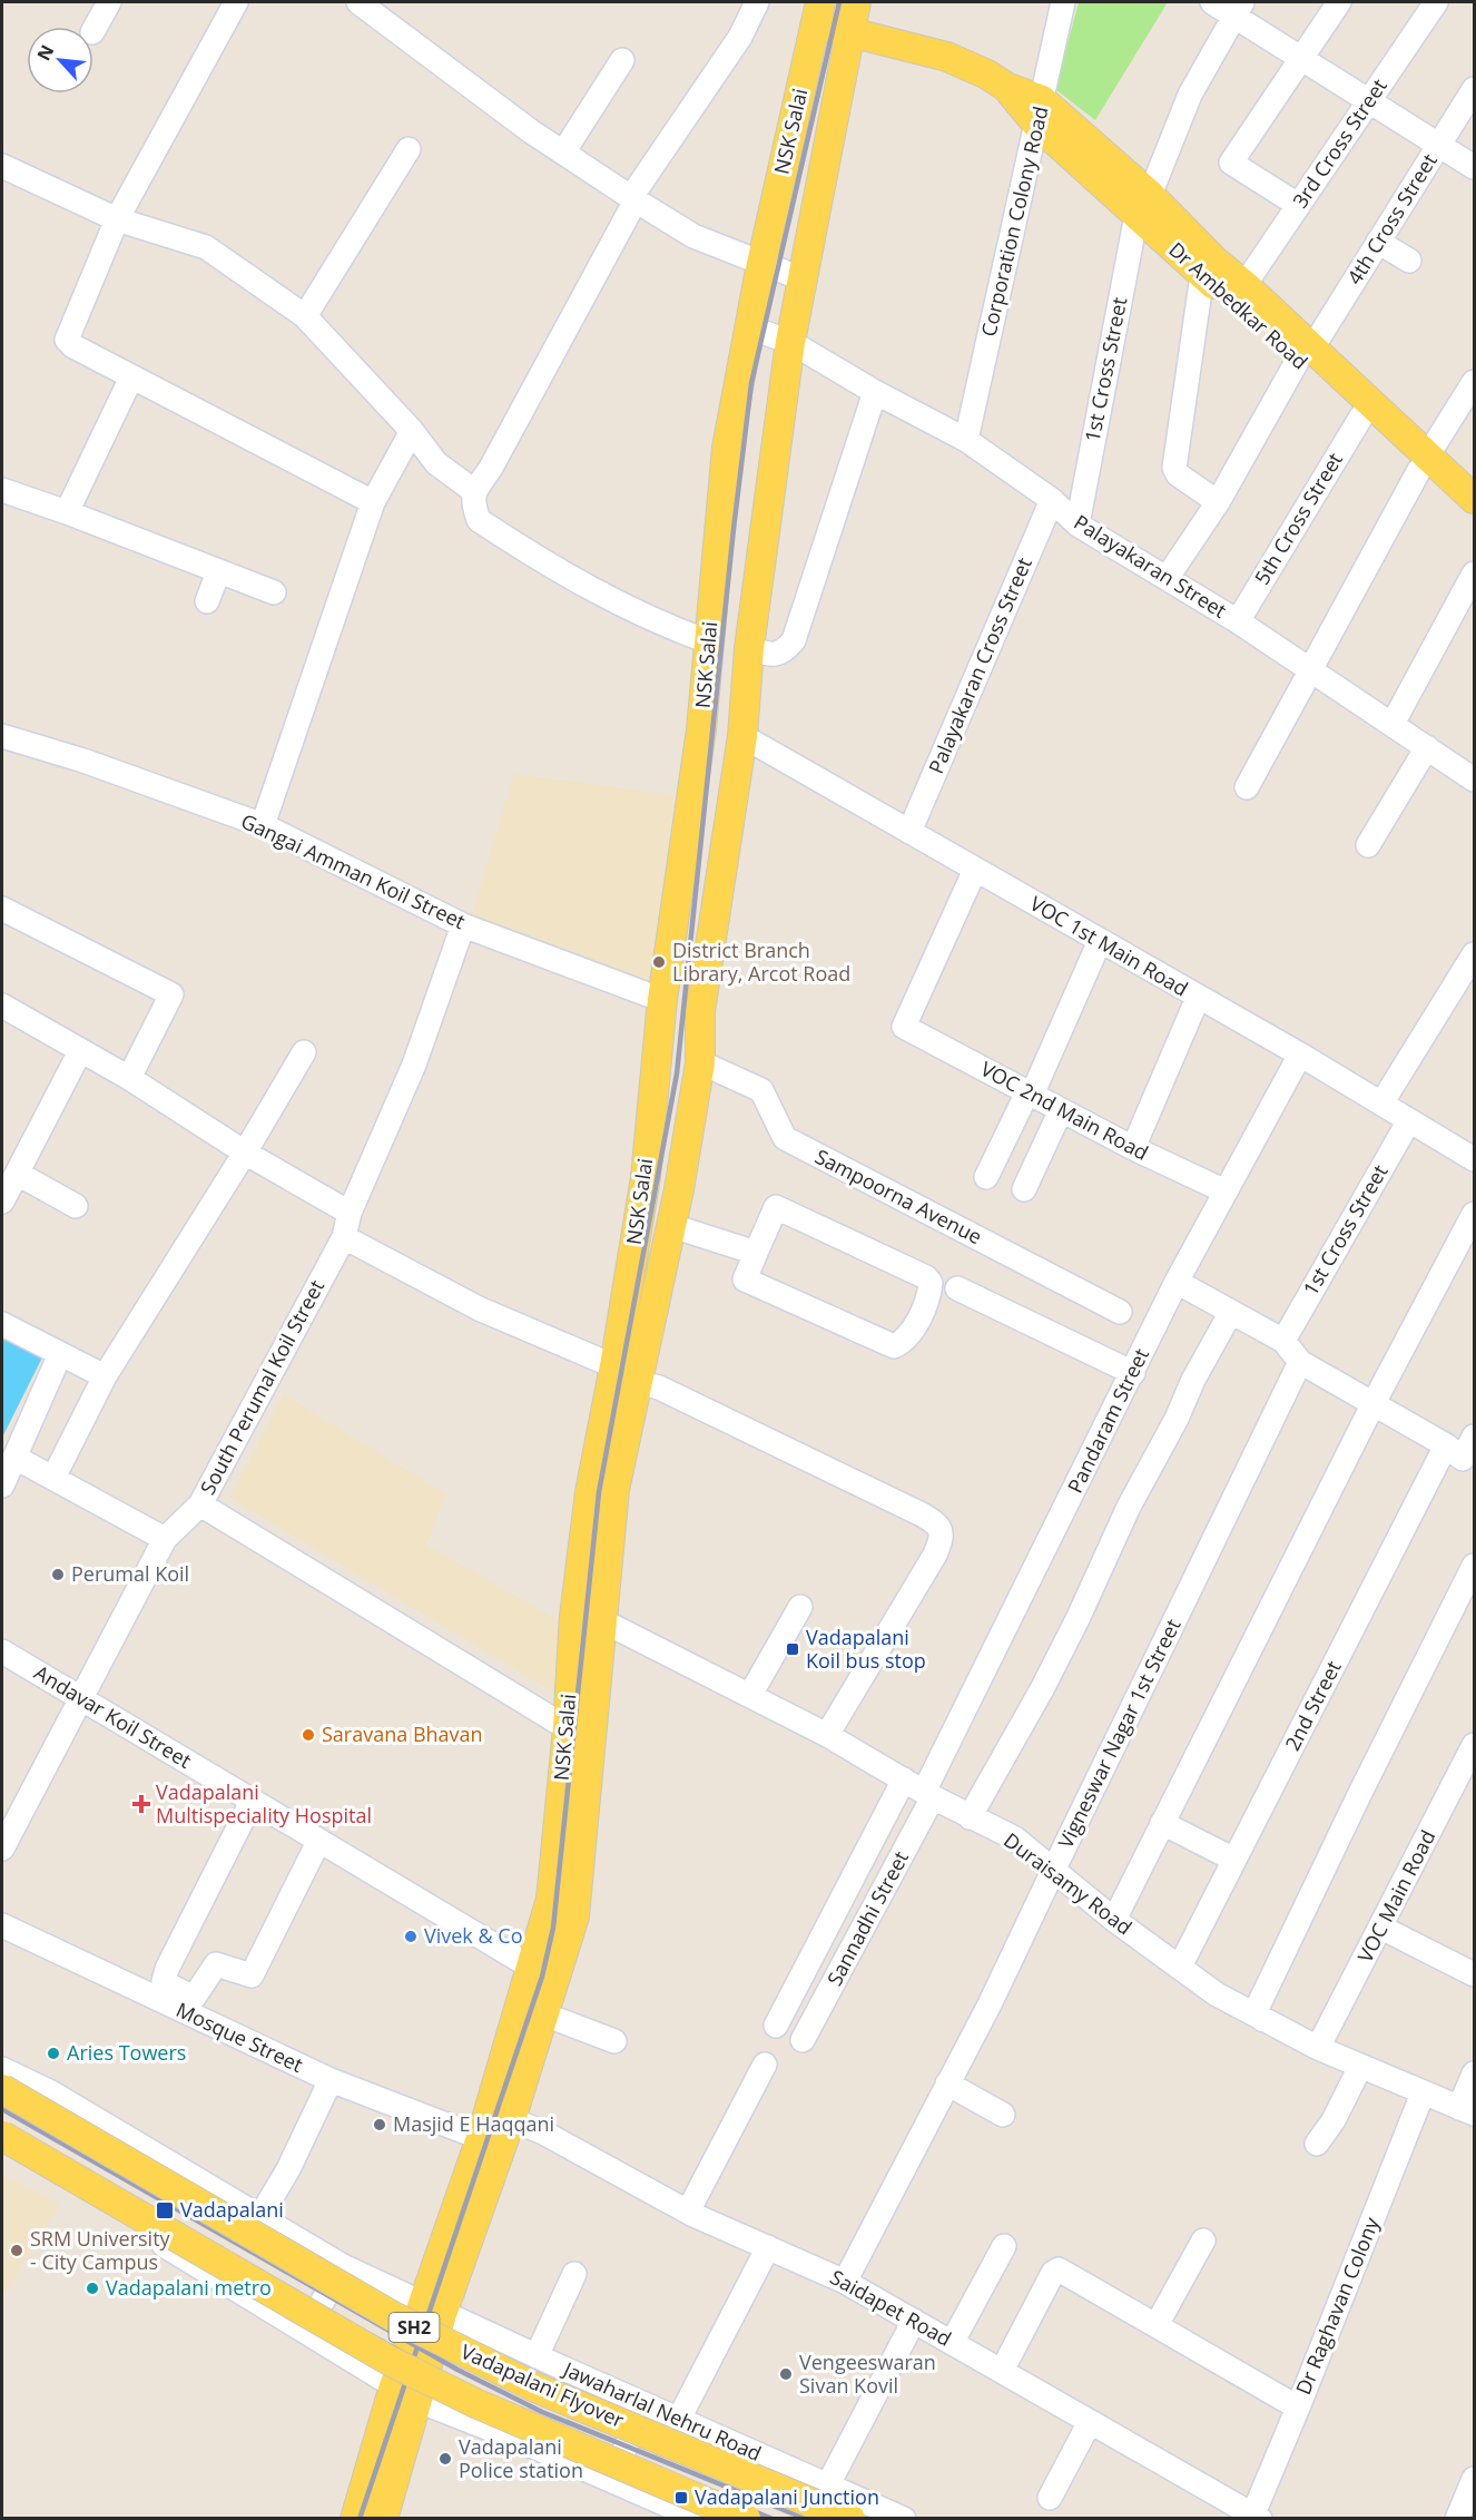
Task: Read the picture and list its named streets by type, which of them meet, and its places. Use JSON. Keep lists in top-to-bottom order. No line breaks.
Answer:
{"streets":{"main road":["NSK Salai","Dr Ambedkar Road","SH2","Vadapalani Flyover"],"street":["3rd Cross Street","4th Cross Street","Corporation Colony Road","1st Cross Street","5th Cross Street","Palayakaran Street","Palayakaran Cross Street","Gangai Amman Koil Street","VOC 1st Main Road","VOC 2nd Main Road","Sampoorna Avenue","South Perumal Koil Street","Pandaram Street","2nd Street","Andavar Koil Street","Vigneswar Nagar 1st Street","Duraisamy Road","VOC Main Road","Sannadhi Street","Mosque Street","Dr Raghavan Colony","Saidapet Road","Jawaharlal Nehru Road"]},"crossings":[["NSK Salai","Dr Ambedkar Road"],["NSK Salai","Palayakaran Street"],["NSK Salai","Gangai Amman Koil Street"],["NSK Salai","Andavar Koil Street"],["NSK Salai","Duraisamy Road"],["NSK Salai","Mosque Street"],["NSK Salai","Jawaharlal Nehru Road"],["3rd Cross Street","Dr Ambedkar Road"],["4th Cross Street","Dr Ambedkar Road"],["4th Cross Street","Palayakaran Street"],["Corporation Colony Road","Dr Ambedkar Road"],["Corporation Colony Road","Palayakaran Street"],["Dr Ambedkar Road","1st Cross Street"],["Dr Ambedkar Road","5th Cross Street"],["1st Cross Street","Palayakaran Street"],["1st Cross Street","VOC 1st Main Road"],["5th Cross Street","Palayakaran Street"],["Palayakaran Street","Palayakaran Cross Street"],["Palayakaran Cross Street","VOC 1st Main Road"],["Gangai Amman Koil Street","South Perumal Koil Street"],["VOC 1st Main Road","VOC 2nd Main Road"],["VOC 1st Main Road","Pandaram Street"],["VOC 2nd Main Road","Pandaram Street"],["South Perumal Koil Street","Andavar Koil Street"],["Pandaram Street","Duraisamy Road"],["Pandaram Street","Sannadhi Street"],["2nd Street","Duraisamy Road"],["Vigneswar Nagar 1st Street","Duraisamy Road"],["Vigneswar Nagar 1st Street","Saidapet Road"],["Duraisamy Road","VOC Main Road"],["Duraisamy Road","Sannadhi Street"],["Duraisamy Road","Dr Raghavan Colony"],["Dr Raghavan Colony","Saidapet Road"]],"places":{"other":["District Branch Library, Arcot Road","Perumal Koil","Saravana Bhavan","Vivek & Co","Aries Towers","Masjid E Haqqani","SRM University - City Campus","Vadapalani metro","Vengeeswaran Sivan Kovil","Vadapalani Police station"],"transit":["Vadapalani Koil bus stop","Vadapalani","Vadapalani Junction"],"health":["Vadapalani Multispeciality Hospital"]},"north":"top left"}
